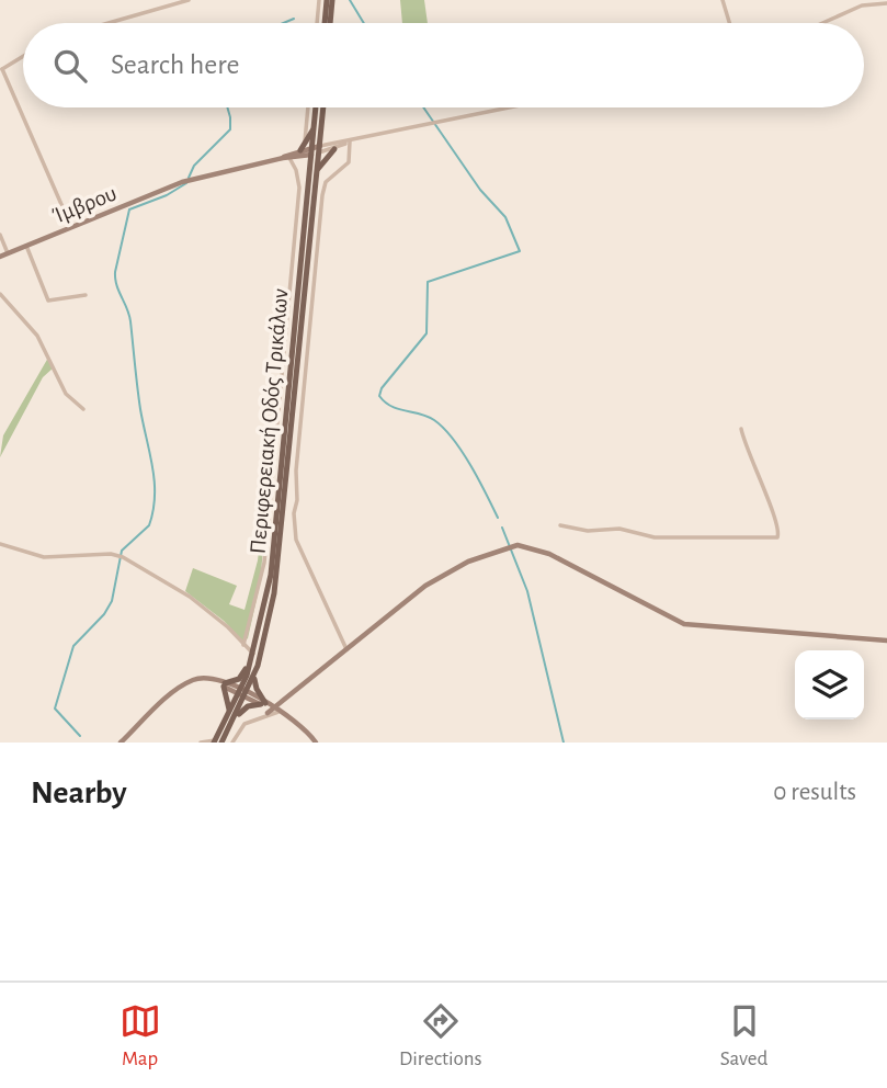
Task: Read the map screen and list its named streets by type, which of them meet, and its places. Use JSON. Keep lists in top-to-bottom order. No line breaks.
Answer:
{"streets":{"main road":["Περιφερειακή Οδός Τρικάλων"],"street":["Ίμβρου"]},"page":{"search":"Search here","heading":["Nearby","0 results"],"nav":["Map","Directions","Saved"]}}
